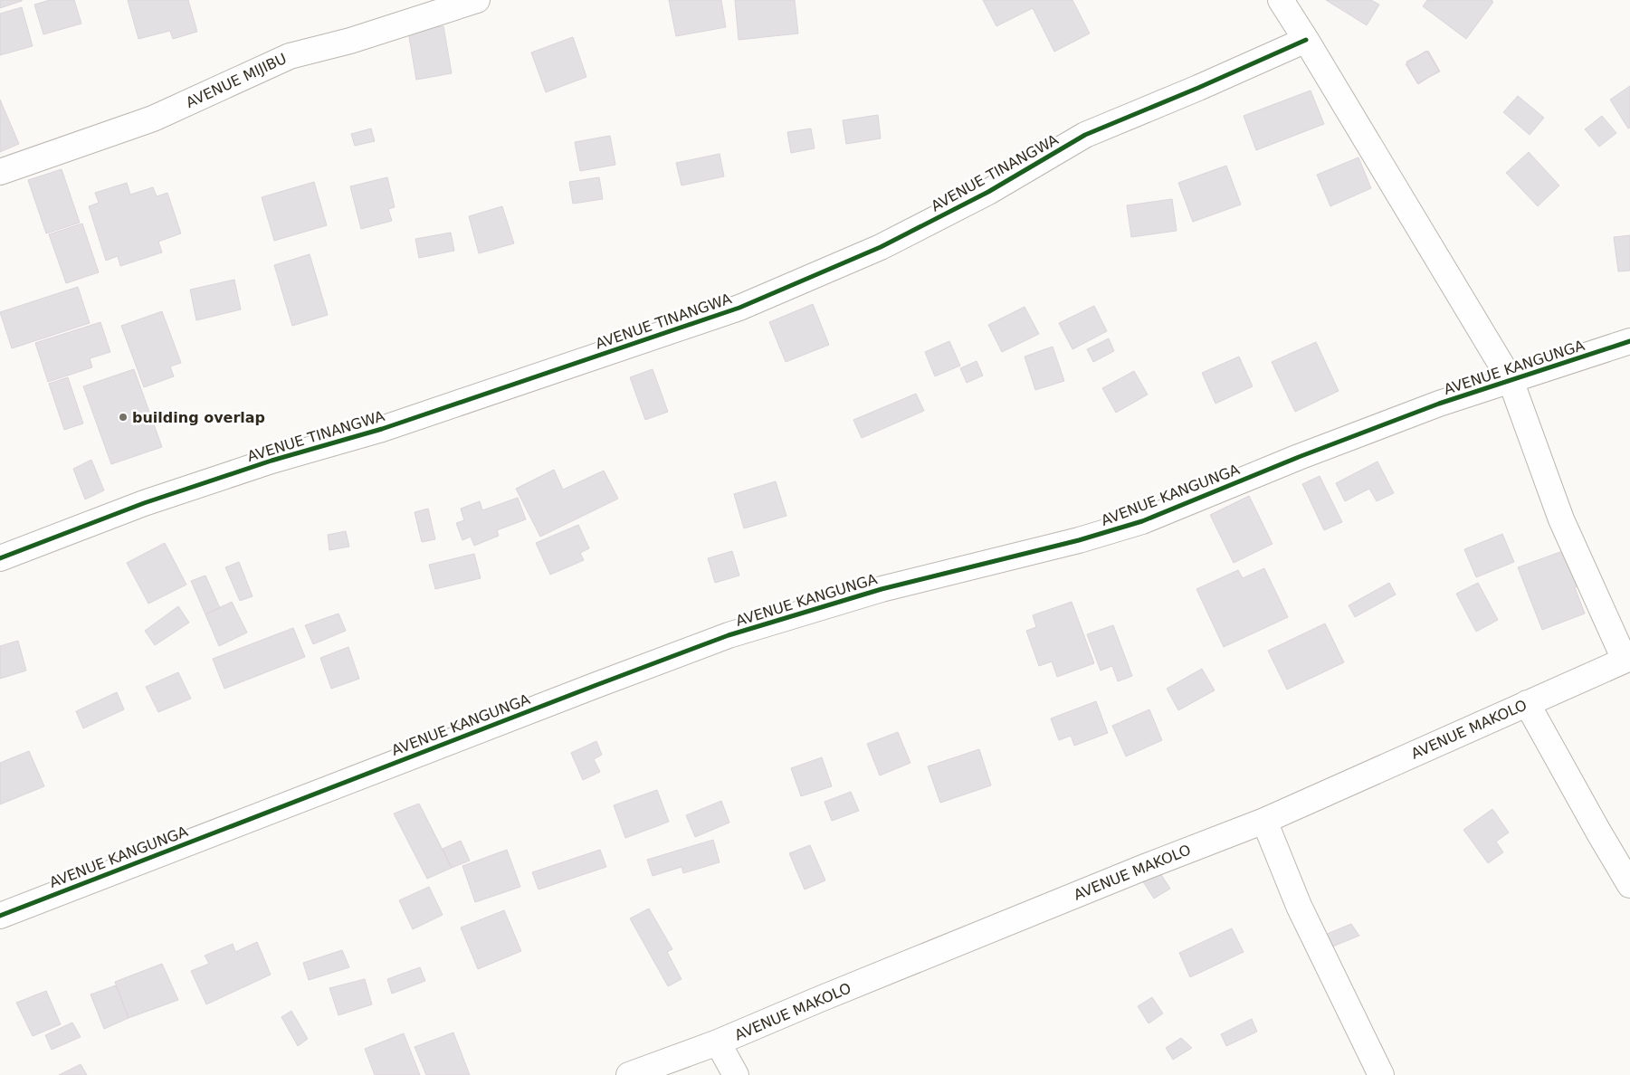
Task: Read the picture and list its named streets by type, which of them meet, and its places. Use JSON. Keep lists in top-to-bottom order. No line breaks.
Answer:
{"streets":{"street":["AVENUE MIJIBU","AVENUE TINANGWA","AVENUE KANGUNGA","AVENUE MAKOLO"]},"places":["building overlap"]}
